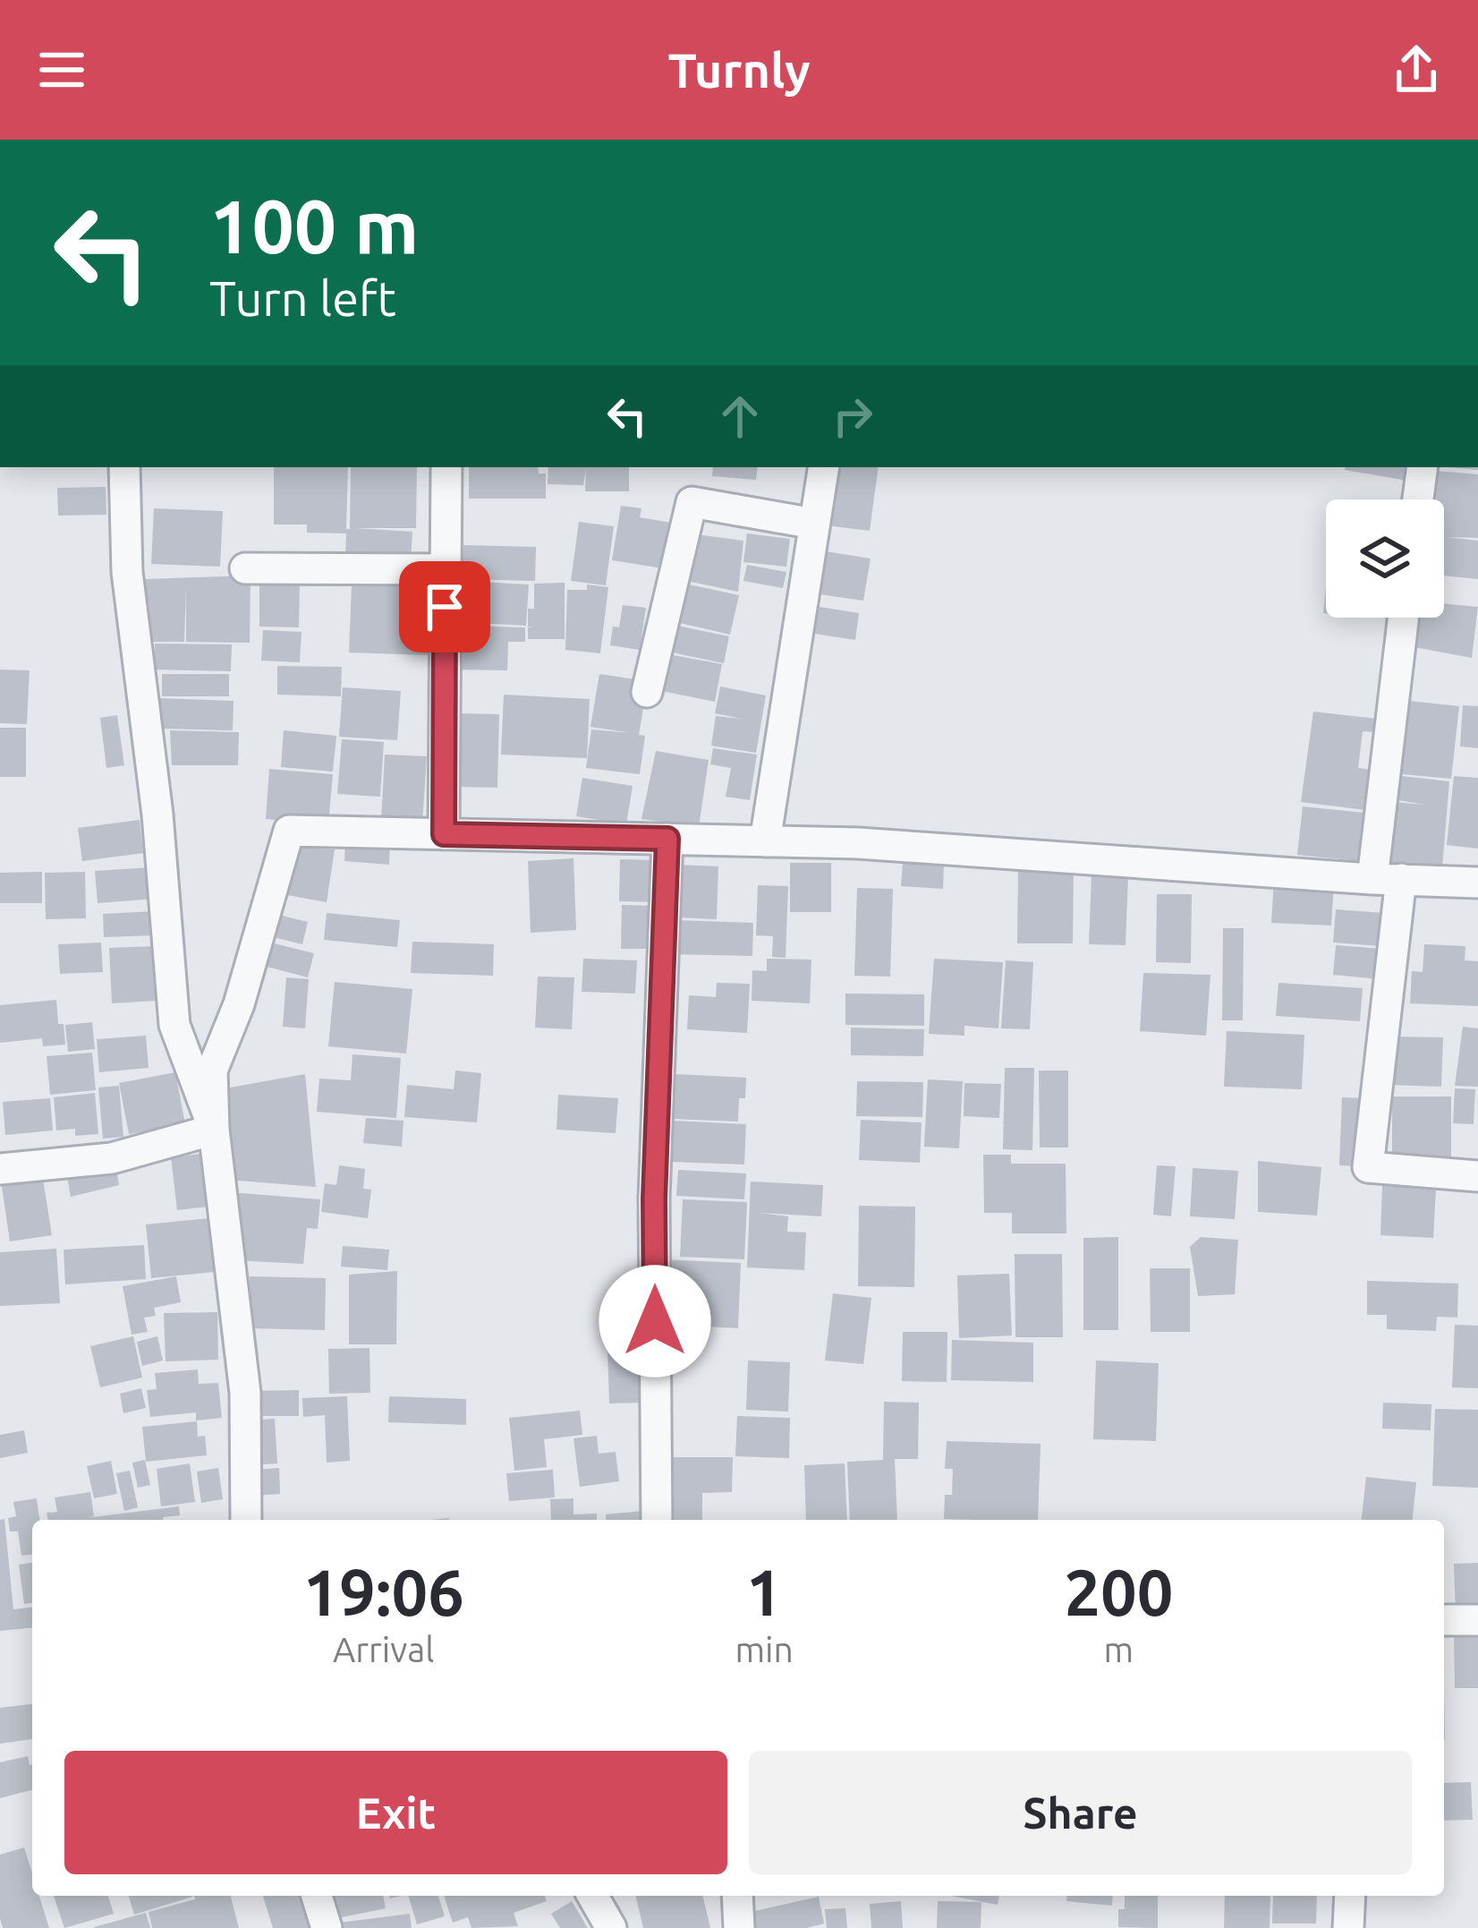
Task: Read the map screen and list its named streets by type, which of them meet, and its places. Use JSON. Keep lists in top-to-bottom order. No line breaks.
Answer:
{"page":{"header":"Turnly","turn":["100 m","Turn left"],"eta":["19:06","Arrival","1","min","200","m"],"buttons":["Exit","Share"]}}
